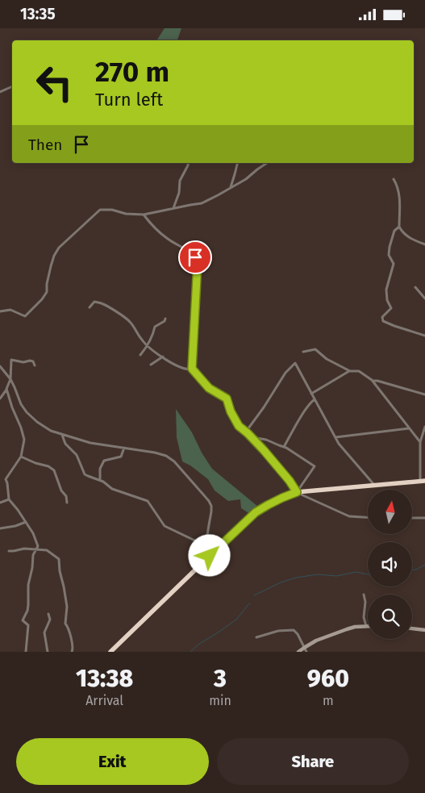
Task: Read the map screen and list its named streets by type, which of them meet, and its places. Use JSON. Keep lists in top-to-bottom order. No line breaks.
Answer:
{"north":"top","page":{"status":"13:35","turn":["270 m","Turn left"],"then":"Then","eta":["13:38","Arrival","3","min","960","m"],"buttons":["Exit","Share"]}}
